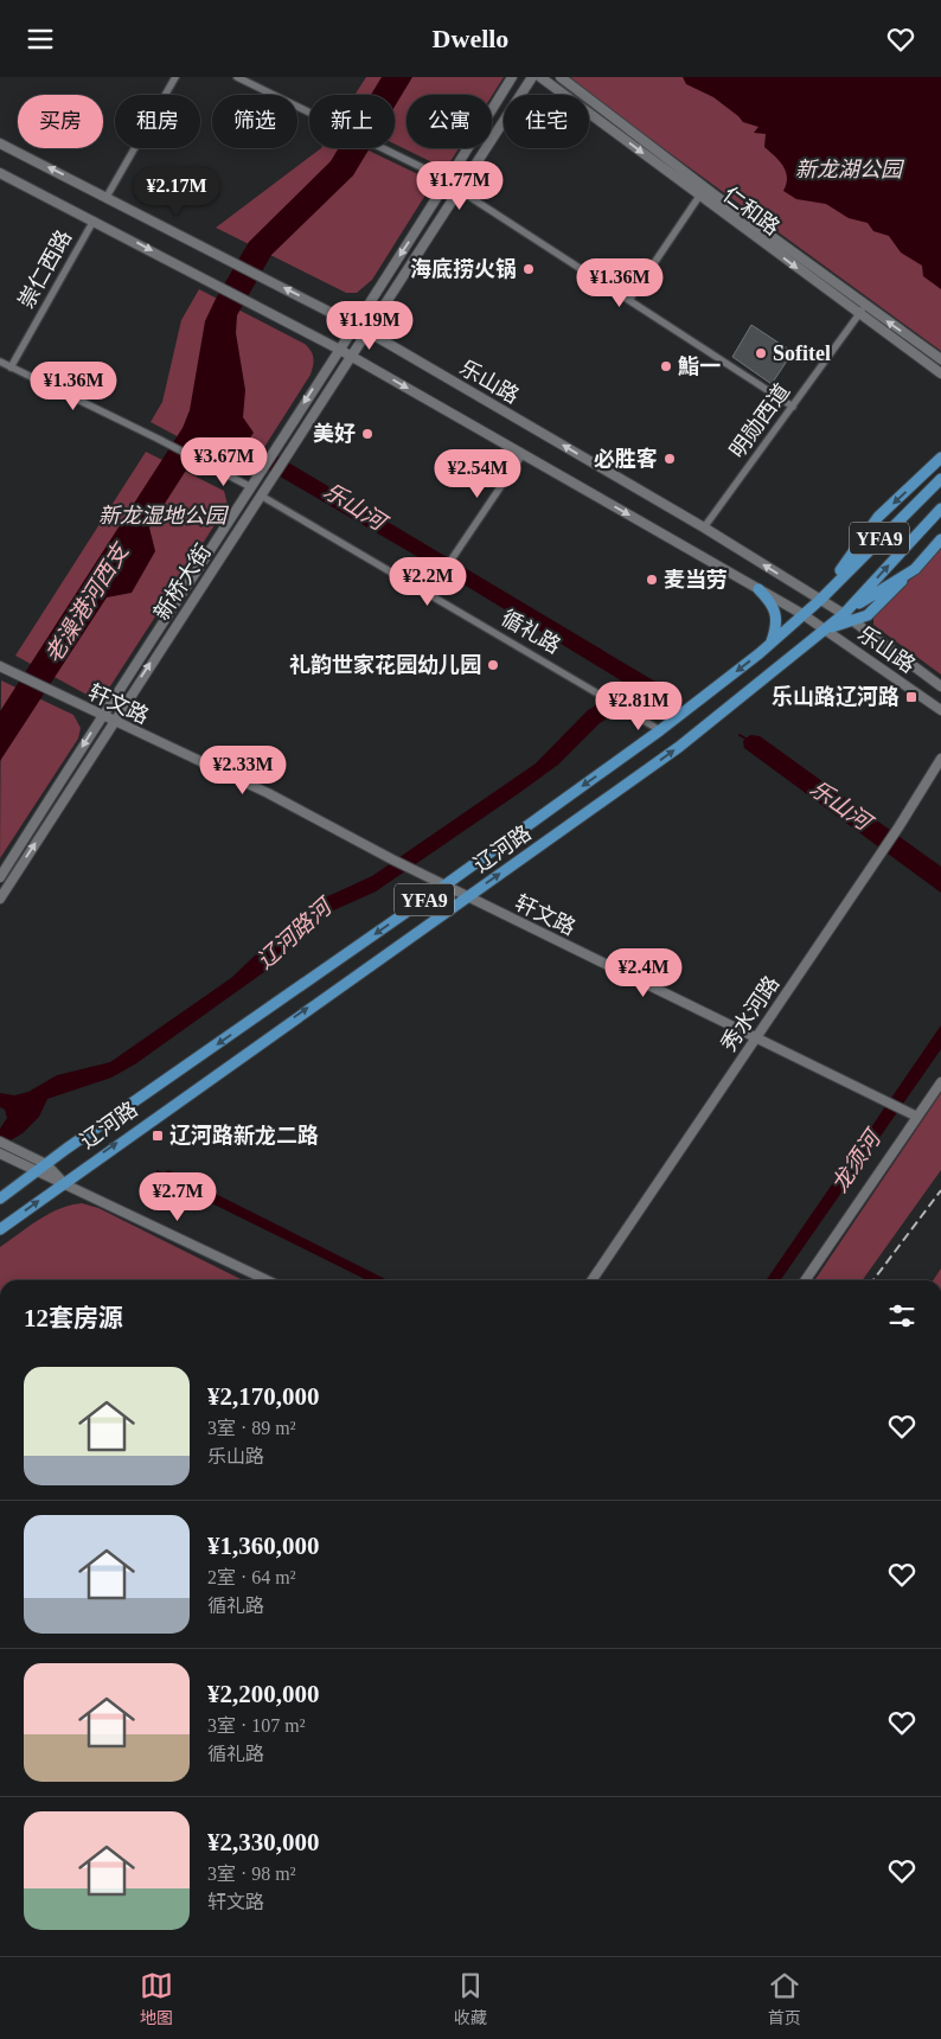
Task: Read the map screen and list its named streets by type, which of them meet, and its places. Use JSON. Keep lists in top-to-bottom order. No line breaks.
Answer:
{"streets":{"main road":["YFA9","辽河路"],"street":["仁和路","崇仁西路","乐山路","明勋西道","新桥大街","循礼路","轩文路","秀水河路"]},"crossings":[["仁和路","明勋西道"],["崇仁西路","乐山路"],["乐山路","明勋西道"],["乐山路","新桥大街"],["乐山路","辽河路"],["新桥大街","循礼路"],["新桥大街","轩文路"],["循礼路","辽河路"],["轩文路","辽河路"],["轩文路","秀水河路"]],"water":["乐山河","老澡港河西支","辽河路河","龙须河"],"parks":["新龙湖公园","新龙湿地公园"],"places":{"other":["海底捞火锅","Sofitel","鮨一","美好","必胜客","麦当劳","礼韵世家花园幼儿园"],"transit":["乐山路辽河路","辽河路新龙二路"]},"page":{"header":"Dwello","chip":["买房","租房","筛选","新上","公寓","住宅"],"price":["¥1.77M","¥2.17M","¥1.36M","¥1.19M","¥1.36M","¥3.67M","¥2.54M","¥2.2M","¥2.81M","¥2.33M","¥2.4M","¥2.7M"],"heading":"12套房源","list":[{"name":"¥2,170,000","note":"3室 · 89 m² · 乐山路"},{"name":"¥1,360,000","note":"2室 · 64 m² · 循礼路"},{"name":"¥2,200,000","note":"3室 · 107 m² · 循礼路"},{"name":"¥2,330,000","note":"3室 · 98 m² · 轩文路"}],"tabs":["地图","收藏","首页"]}}
